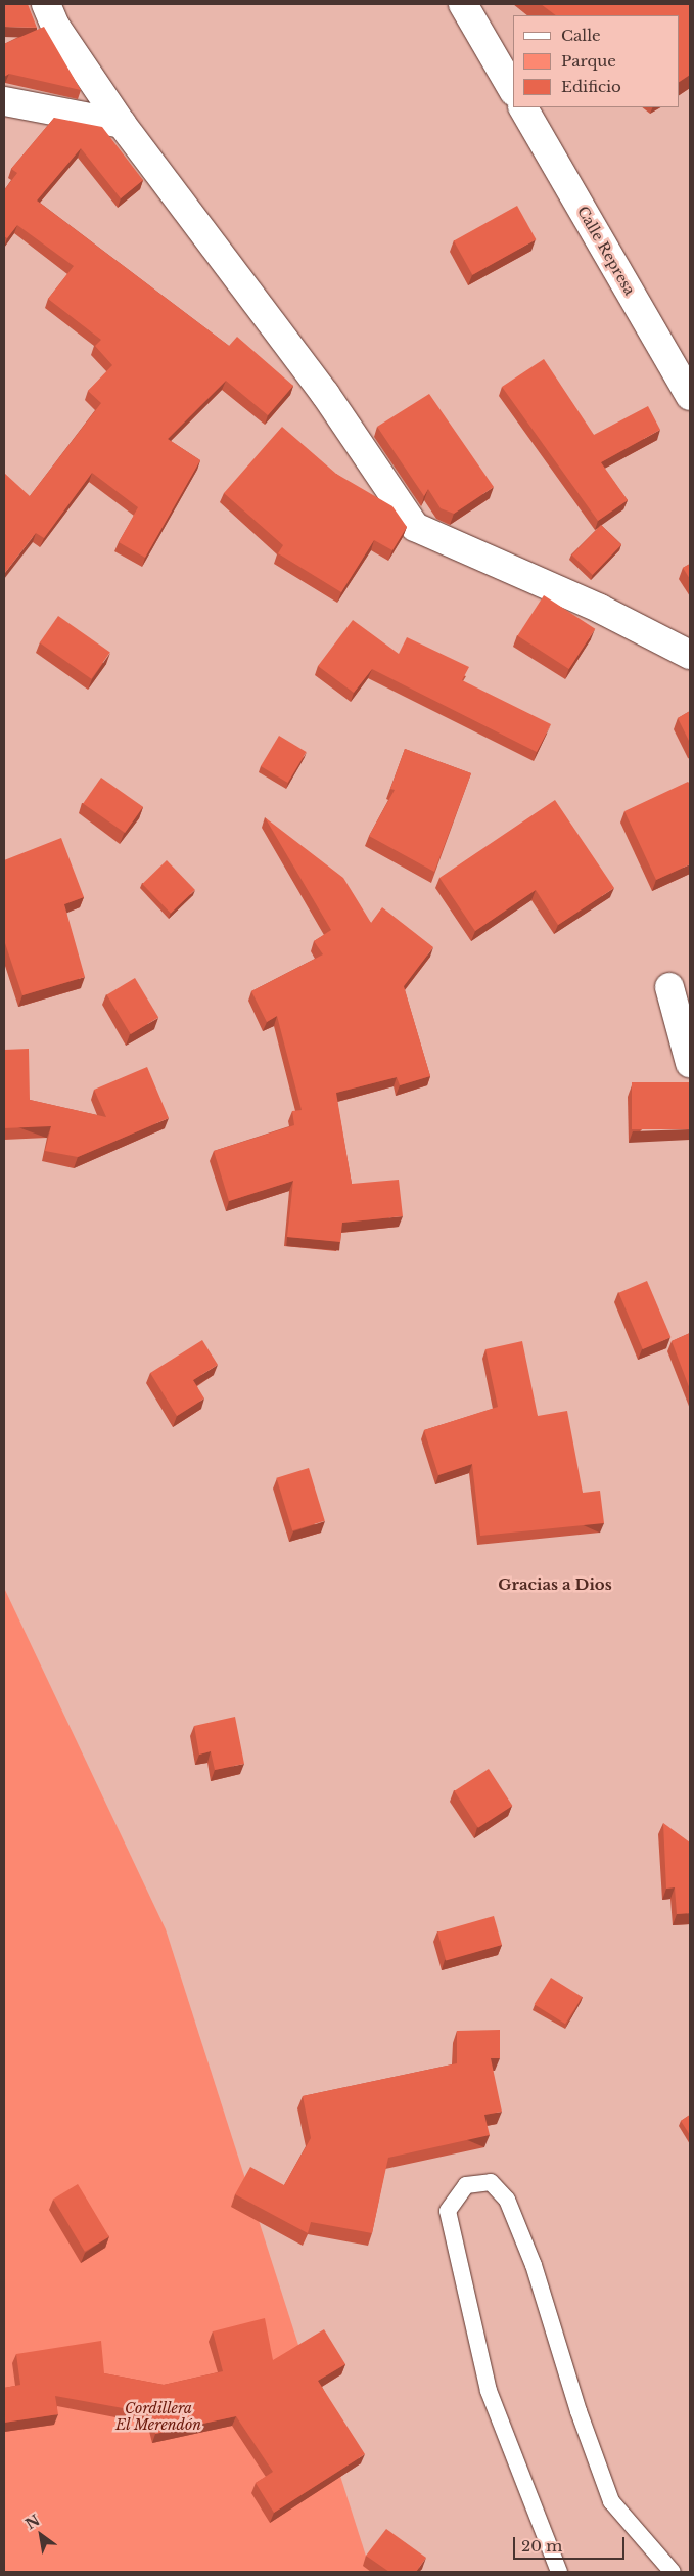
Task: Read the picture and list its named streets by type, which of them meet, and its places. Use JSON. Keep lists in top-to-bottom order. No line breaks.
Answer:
{"streets":{"street":["Calle Represa"]},"districts":["Gracias a Dios"],"parks":["Cordillera El Merendón"],"legend":["Calle","Parque","Edificio"],"scale_bar":"20 m","north":"top left"}
